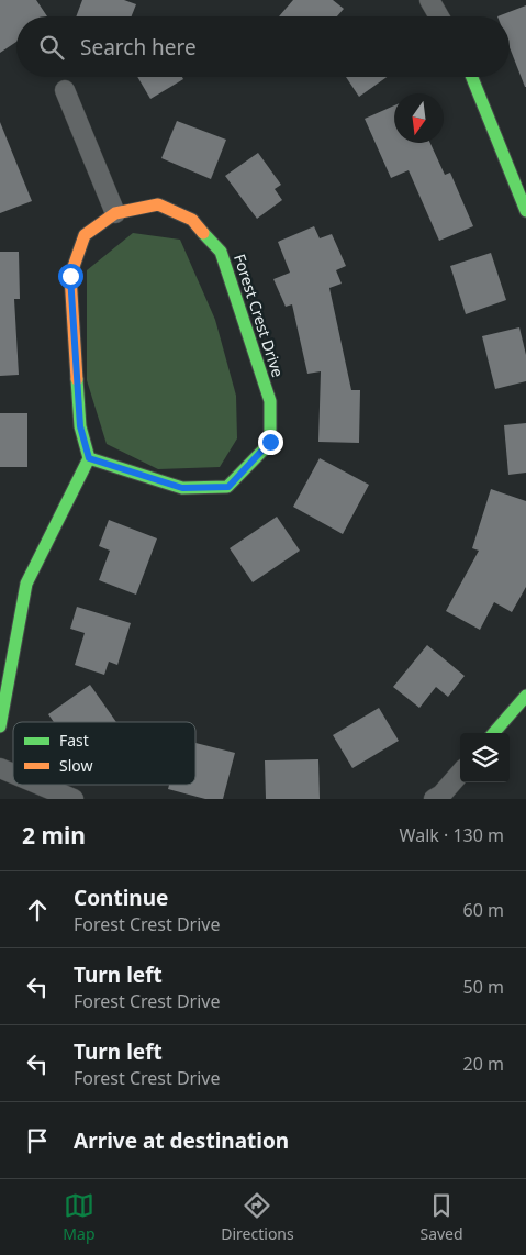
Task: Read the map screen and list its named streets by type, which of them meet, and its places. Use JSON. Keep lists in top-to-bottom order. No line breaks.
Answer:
{"streets":{"street":["Forest Crest Drive"]},"legend":["Fast","Slow"],"north":"bottom","page":{"search":"Search here","heading":["2 min","Walk · 130 m"],"list":[["Continue","Forest Crest Drive","60 m"],["Turn left","Forest Crest Drive","50 m"],["Turn left","Forest Crest Drive","20 m"],"Arrive at destination"],"nav":["Map","Directions","Saved"]}}
